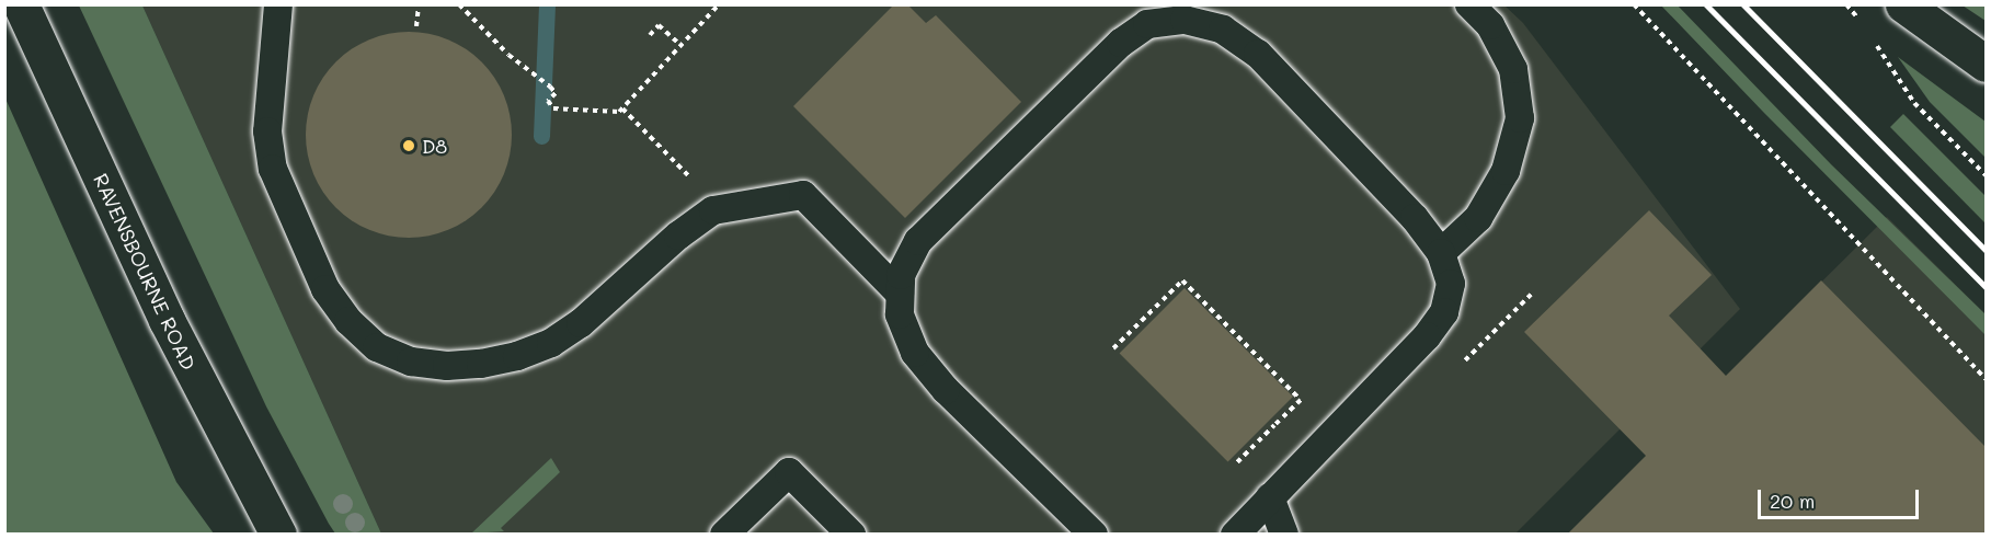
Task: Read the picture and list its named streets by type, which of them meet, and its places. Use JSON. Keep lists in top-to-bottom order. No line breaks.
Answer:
{"streets":{"main road":["RAVENSBOURNE ROAD"]},"places":["D8"],"scale_bar":"20 m"}
